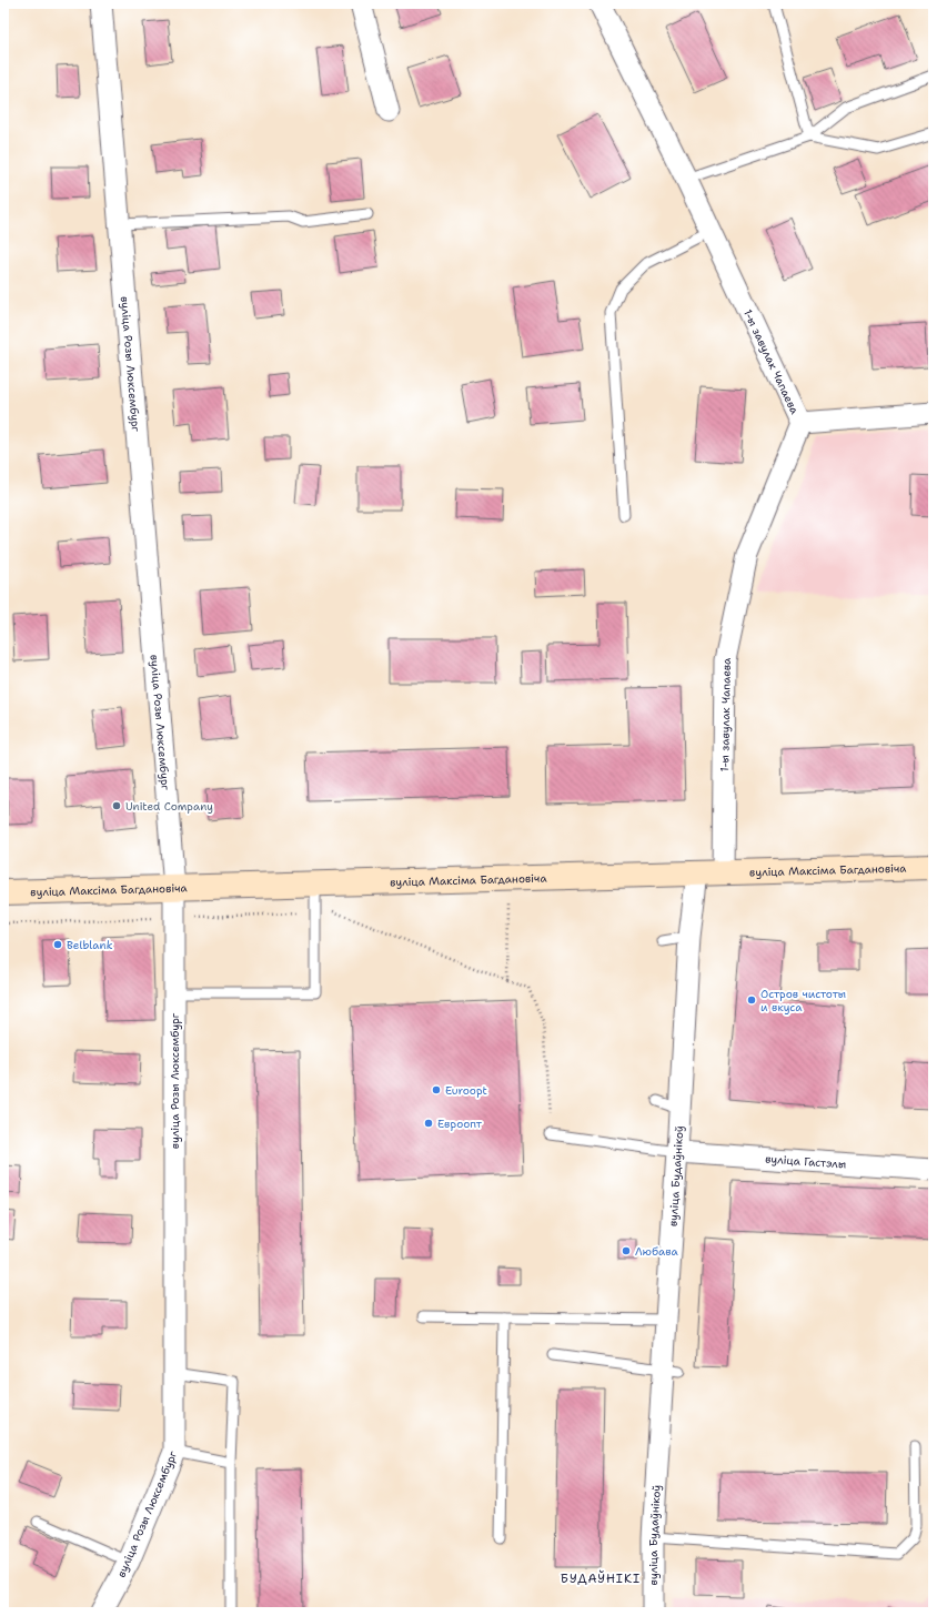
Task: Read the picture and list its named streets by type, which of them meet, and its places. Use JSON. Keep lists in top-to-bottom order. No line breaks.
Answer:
{"streets":{"main road":["вуліца Максіма Багдановіча"],"street":["1-ы завулак Чапаева","вуліца Розы Люксембург","вуліца Гастэлы","вуліца Будаўнікоў"]},"crossings":[["1-ы завулак Чапаева","вуліца Максіма Багдановіча"],["вуліца Розы Люксембург","вуліца Максіма Багдановіча"],["вуліца Максіма Багдановіча","вуліца Будаўнікоў"],["вуліца Гастэлы","вуліца Будаўнікоў"]],"districts":["БУДАЎНІКІ"],"places":["United Company","Belblank","Остров чистоты и вкуса","Euroopt","Евроопт","Любава"]}
